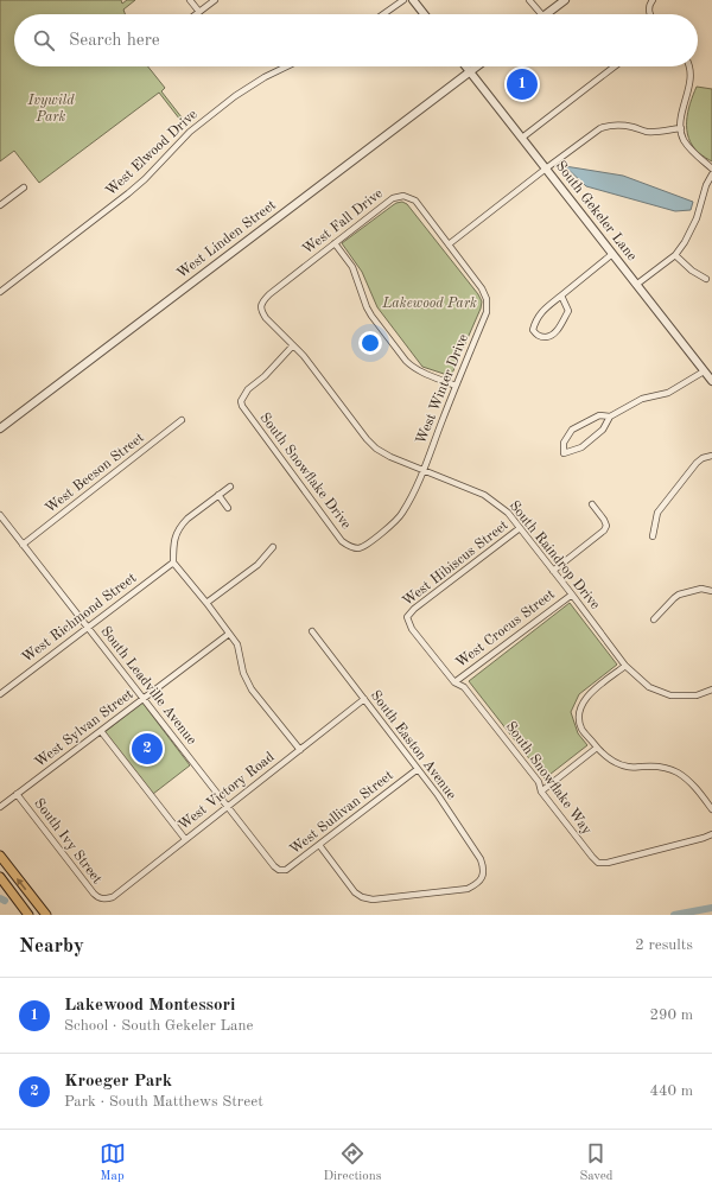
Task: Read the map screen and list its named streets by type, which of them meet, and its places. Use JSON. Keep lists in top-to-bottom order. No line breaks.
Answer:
{"streets":{"street":["West Elwood Drive","South Gekeler Lane","West Fall Drive","West Linden Street","West Winter Drive","South Snowflake Drive","West Beeson Street","South Raindrop Drive","West Hibiscus Street","West Richmond Street","West Crocus Street","South Leadville Avenue","West Sylvan Street","South Easton Avenue","South Snowflake Way","West Victory Road","West Sullivan Street","South Ivy Street"]},"crossings":[["South Gekeler Lane","West Linden Street"],["West Fall Drive","West Winter Drive"],["West Fall Drive","South Snowflake Drive"],["West Fall Drive","South Raindrop Drive"],["West Winter Drive","South Snowflake Drive"],["West Winter Drive","South Raindrop Drive"],["South Snowflake Drive","South Raindrop Drive"],["West Beeson Street","South Leadville Avenue"],["South Raindrop Drive","West Hibiscus Street"],["South Raindrop Drive","West Crocus Street"],["West Hibiscus Street","South Snowflake Way"],["West Richmond Street","South Leadville Avenue"],["West Crocus Street","South Snowflake Way"],["South Leadville Avenue","West Sylvan Street"],["South Leadville Avenue","West Victory Road"],["South Leadville Avenue","West Sullivan Street"],["West Sylvan Street","South Ivy Street"],["South Easton Avenue","West Victory Road"],["South Easton Avenue","West Sullivan Street"],["West Victory Road","South Ivy Street"]],"parks":["Ivywild Park","Lakewood Park"],"page":{"search":"Search here","pins":["1","2"],"heading":["Nearby","2 results"],"list":[{"mark":"1","name":"Lakewood Montessori","note":"School · South Gekeler Lane","value":"290 m"},{"mark":"2","name":"Kroeger Park","note":"Park · South Matthews Street","value":"440 m"}],"nav":["Map","Directions","Saved"]}}
